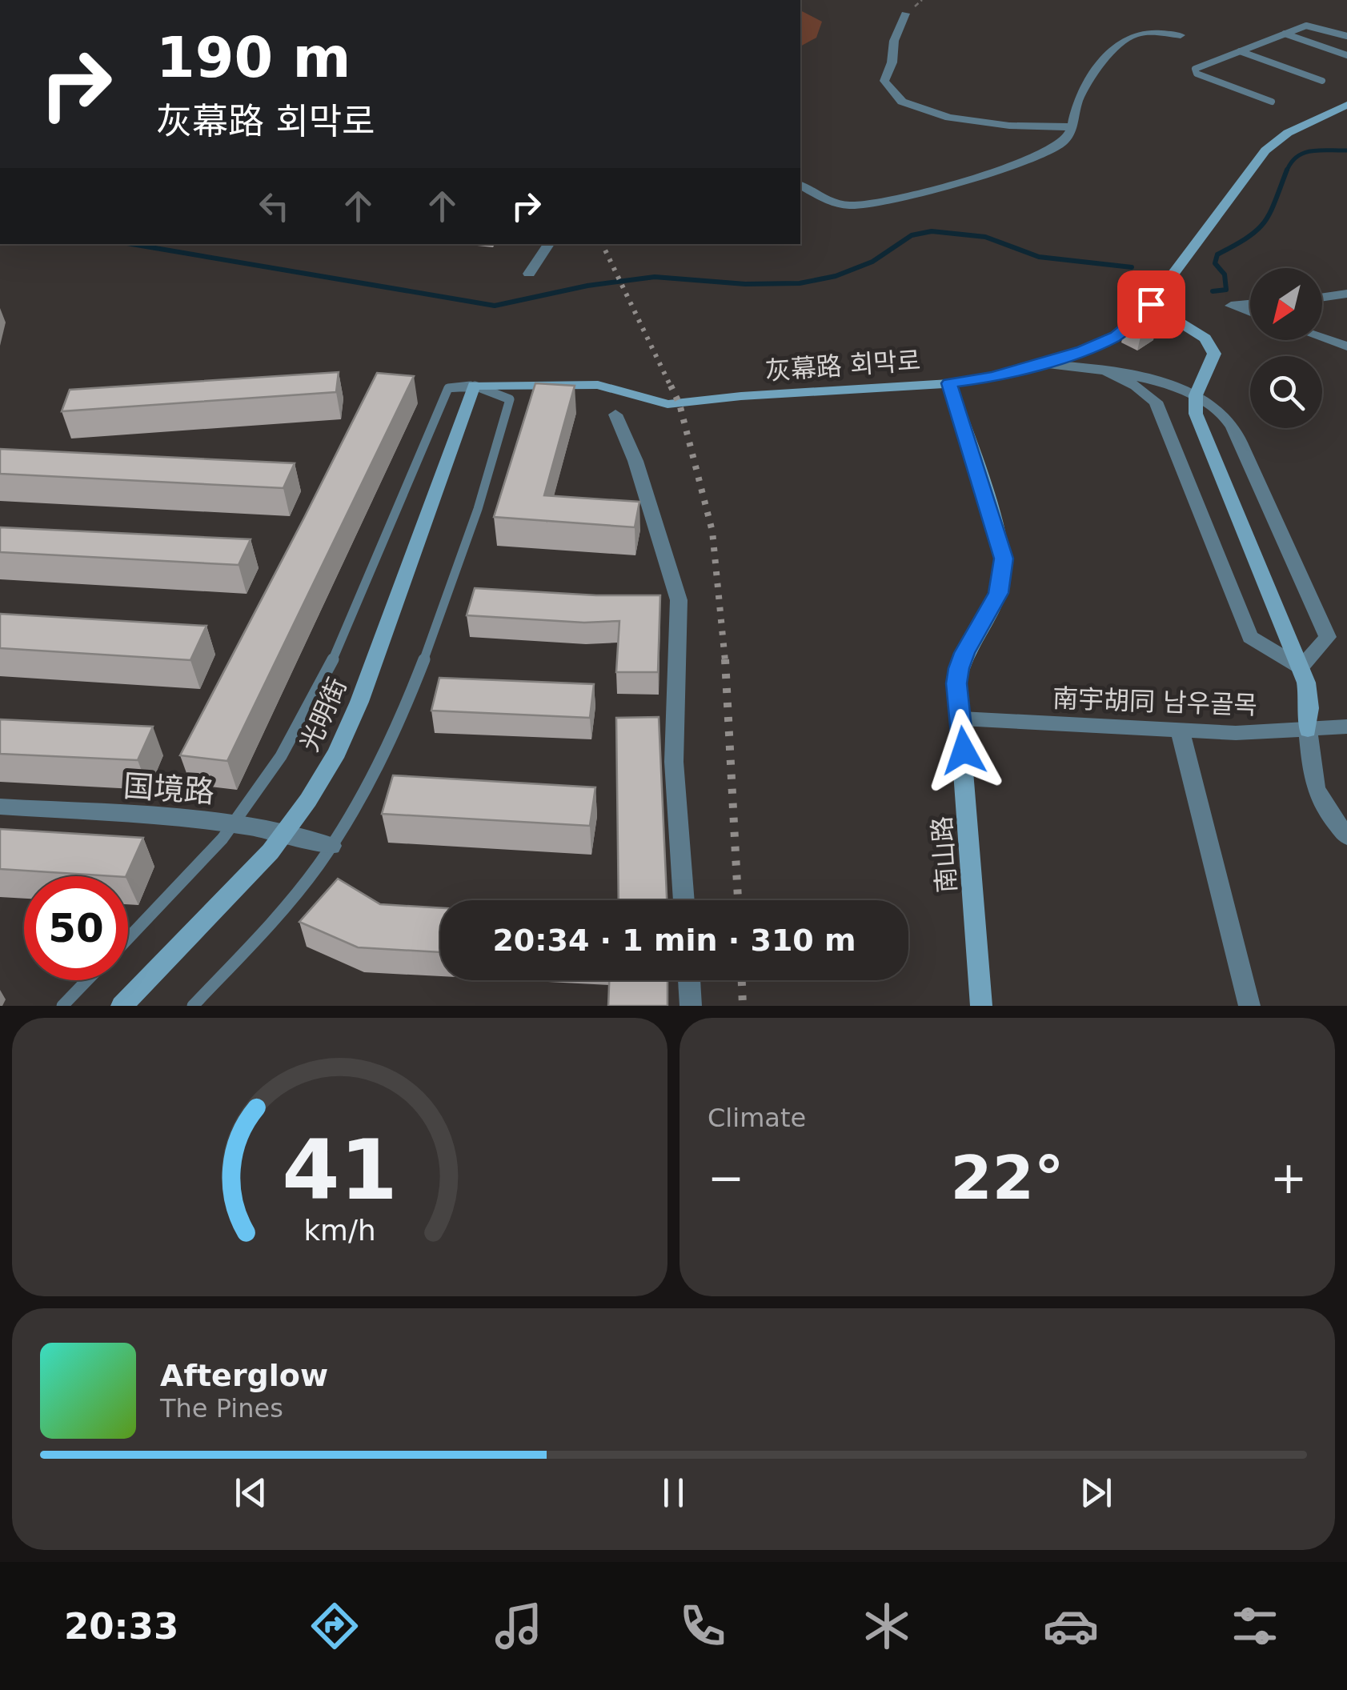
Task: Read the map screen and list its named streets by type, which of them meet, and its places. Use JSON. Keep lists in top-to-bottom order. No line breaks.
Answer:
{"streets":{"main road":["灰幕路 회막로","光明街","南山路"],"street":["南宇胡同 남우골목","国境路"]},"crossings":[["灰幕路 회막로","光明街"],["灰幕路 회막로","南山路"],["南宇胡同 남우골목","南山路"],["光明街","国境路"]],"north":"bottom left","page":{"turn":["190 m","灰幕路 회막로"],"limit":"50","trip":"20:34 · 1 min · 310 m","tile":"Climate","heat":["−","22°","+"],"song":["Afterglow","The Pines"],"tabs":"20:33","gauge":["41","km/h"]}}
